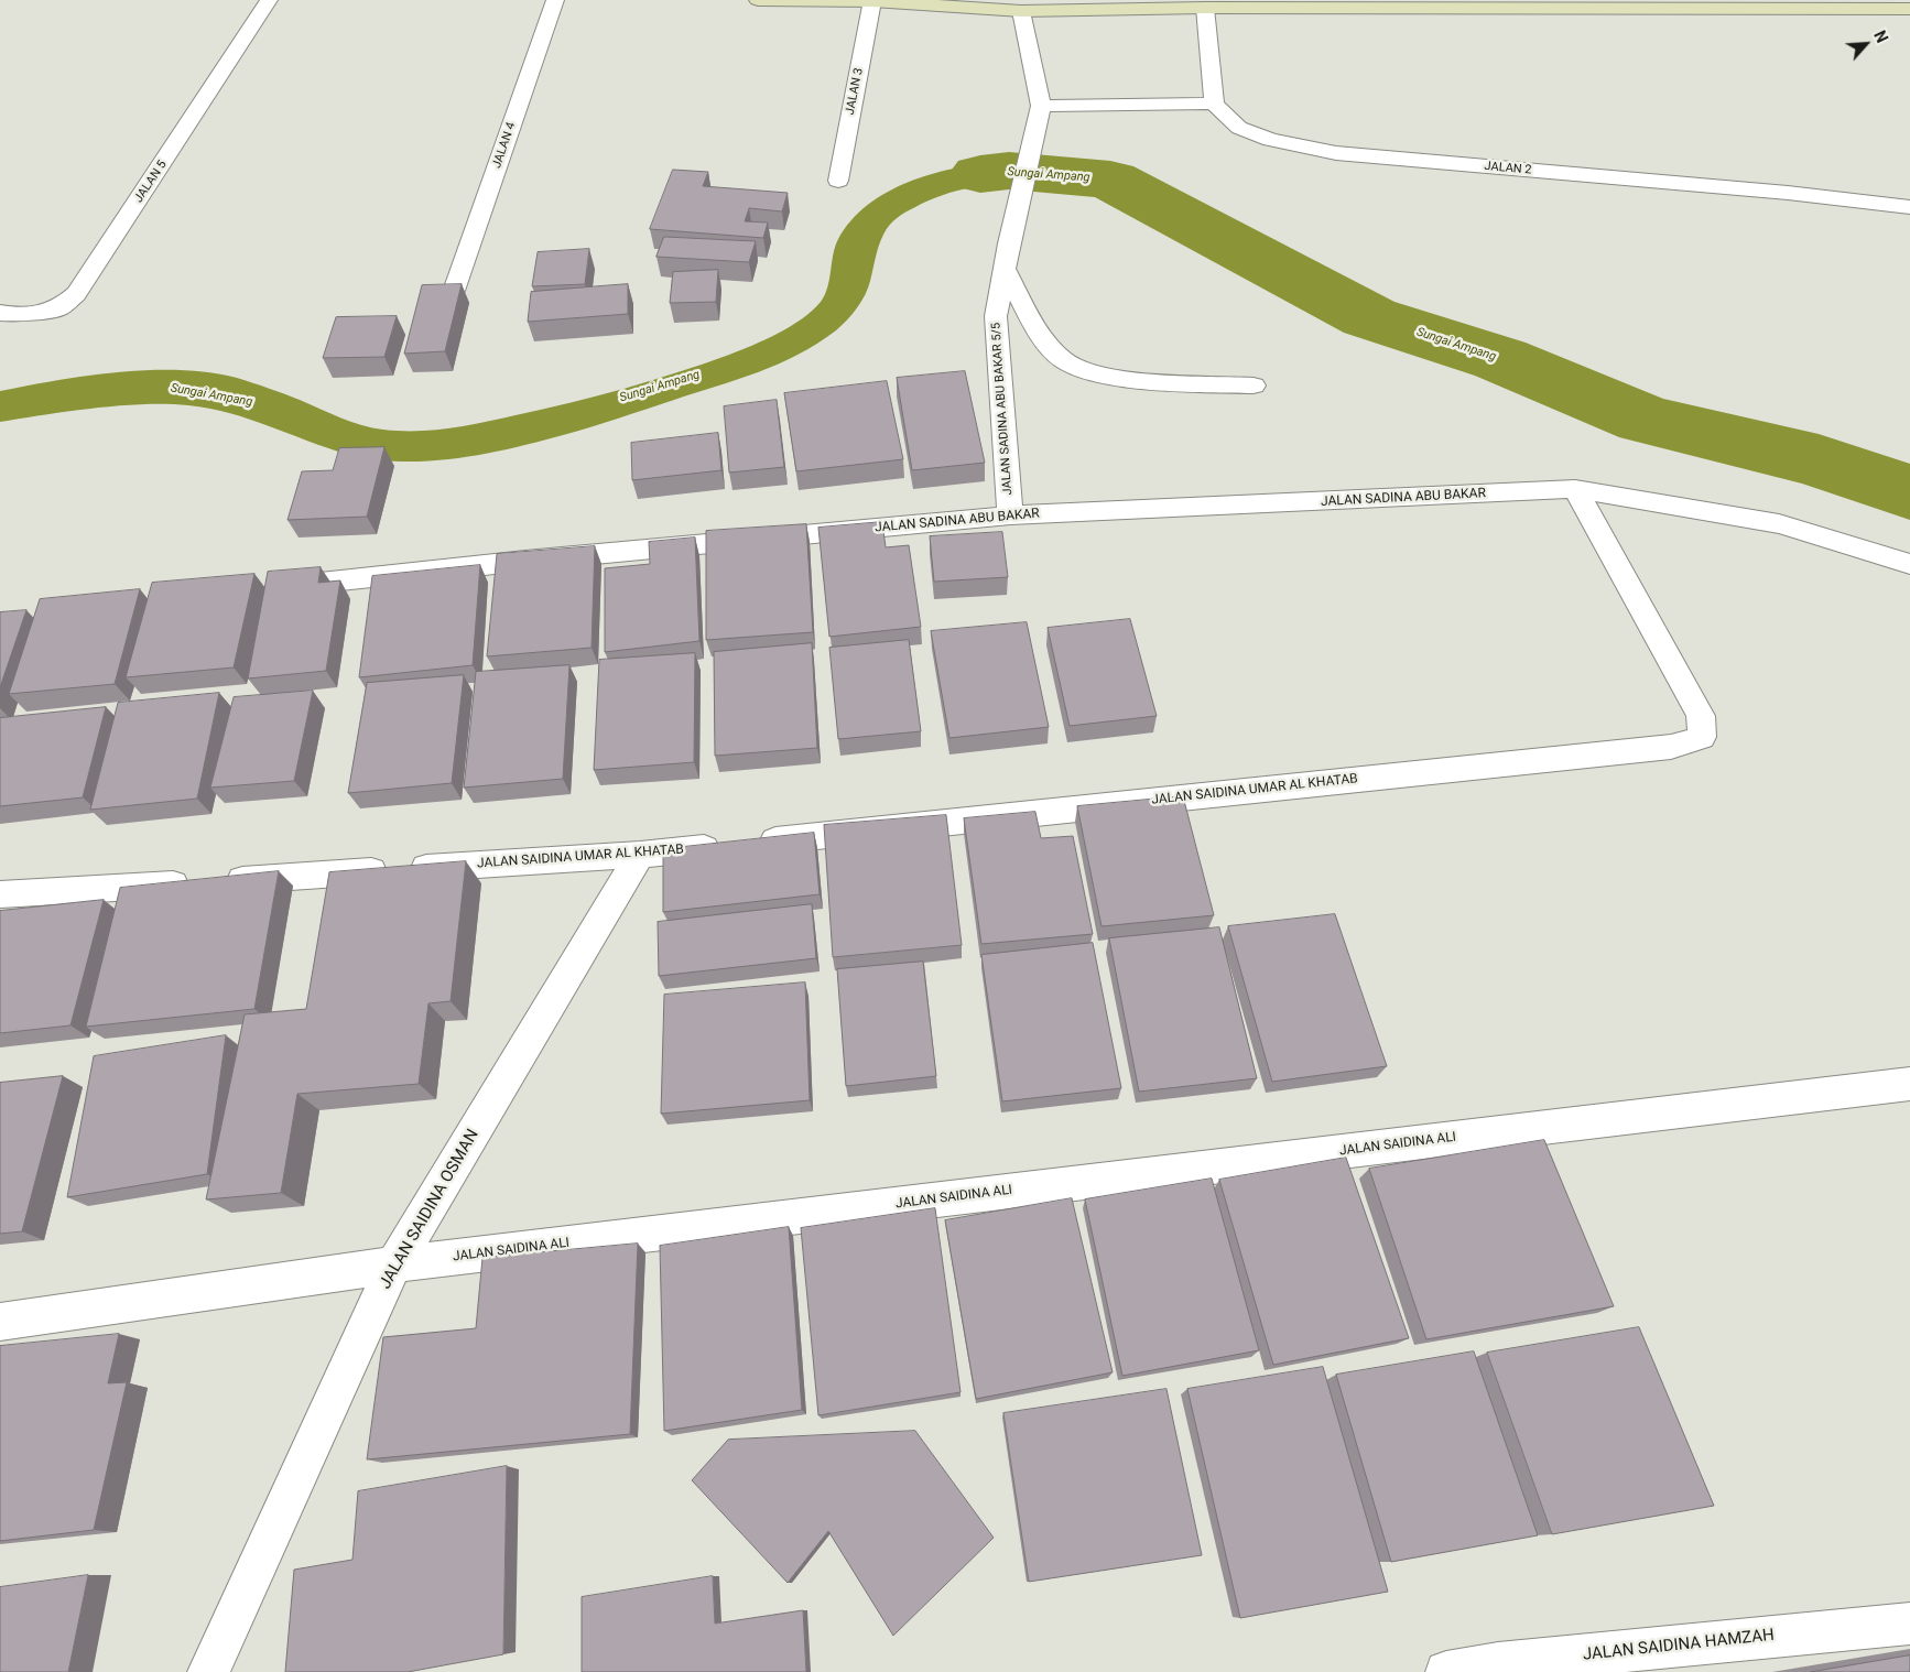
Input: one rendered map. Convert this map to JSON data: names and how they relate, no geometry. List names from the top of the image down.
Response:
{
  "streets": {
    "street": [
      "JALAN 3",
      "JALAN 4",
      "JALAN 2",
      "JALAN 5",
      "JALAN SADINA ABU BAKAR 5/5",
      "JALAN SADINA ABU BAKAR",
      "JALAN SAIDINA UMAR AL KHATAB",
      "JALAN SAIDINA ALI",
      "JALAN SAIDINA OSMAN",
      "JALAN SAIDINA HAMZAH"
    ]
  },
  "crossings": [
    ["JALAN SADINA ABU BAKAR 5/5", "JALAN SADINA ABU BAKAR"],
    ["JALAN SADINA ABU BAKAR", "JALAN SAIDINA UMAR AL KHATAB"],
    ["JALAN SAIDINA UMAR AL KHATAB", "JALAN SAIDINA OSMAN"],
    ["JALAN SAIDINA ALI", "JALAN SAIDINA OSMAN"]
  ],
  "water": ["Sungai Ampang"],
  "north": "top right"
}
